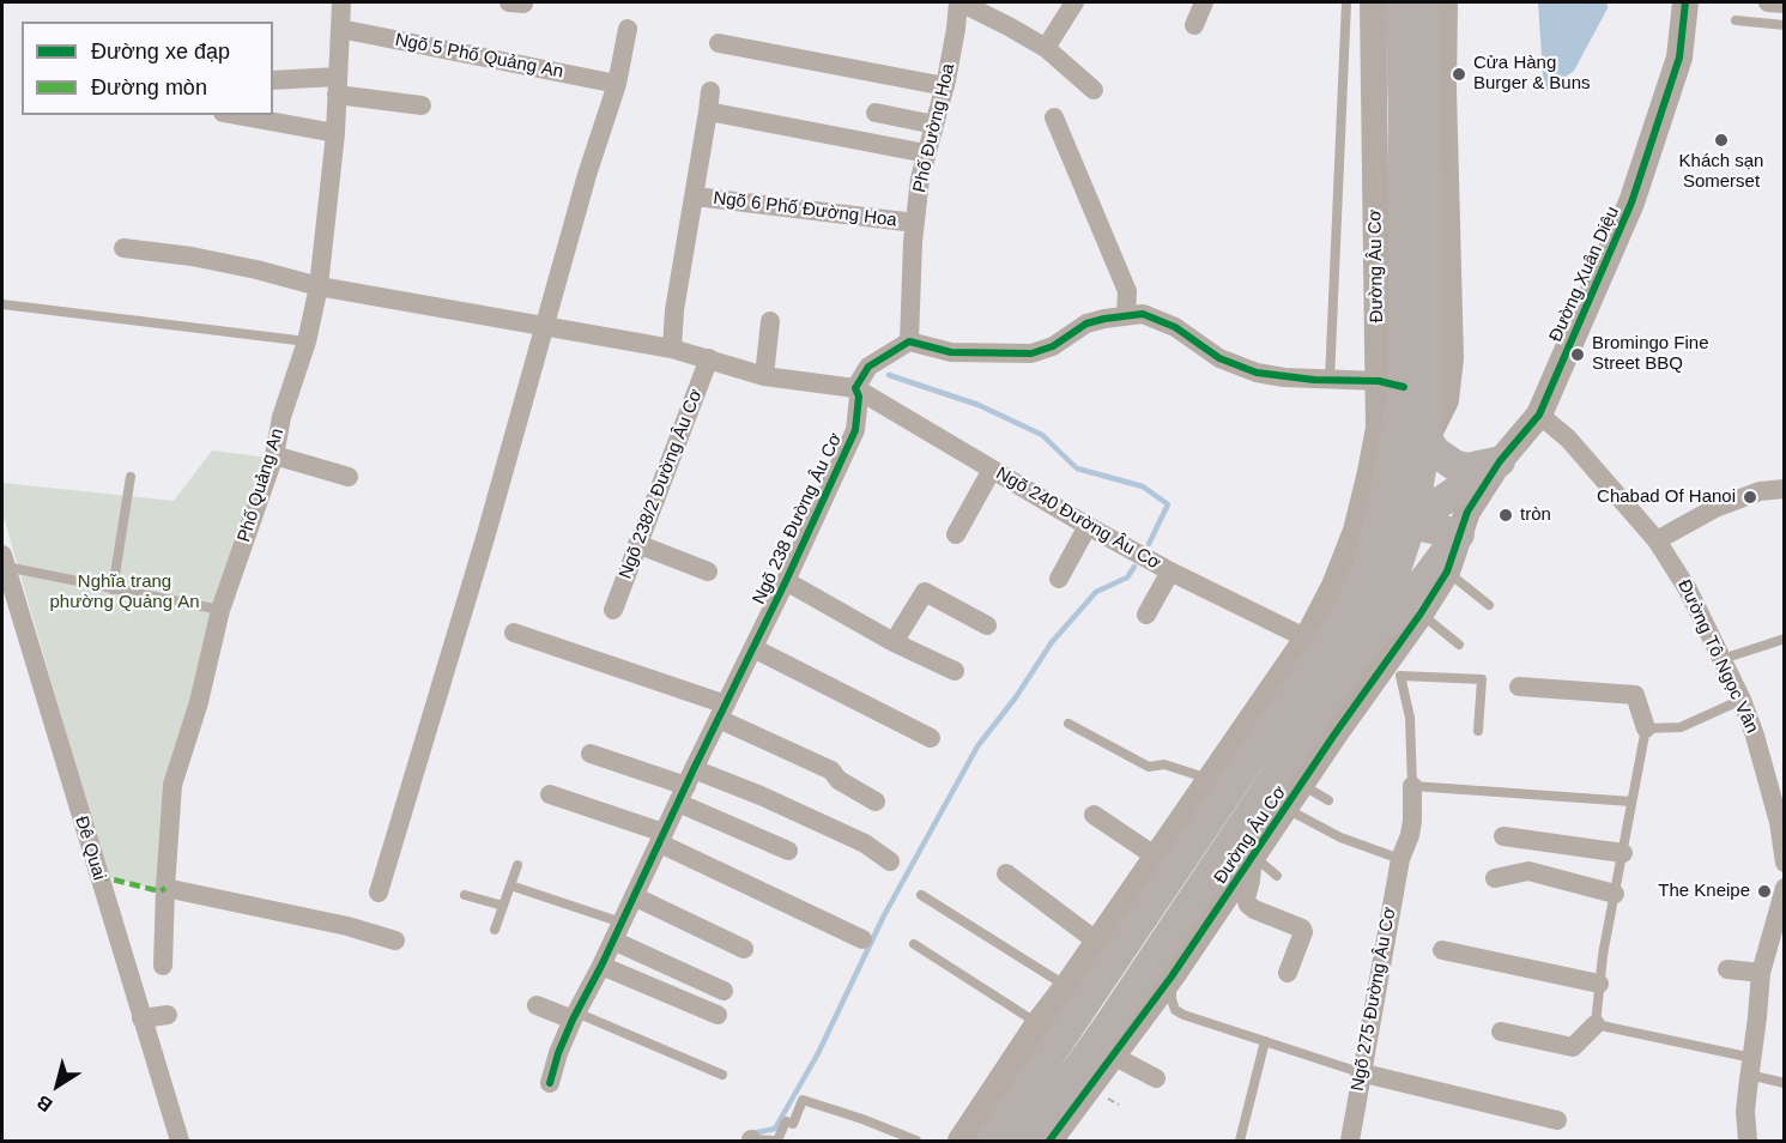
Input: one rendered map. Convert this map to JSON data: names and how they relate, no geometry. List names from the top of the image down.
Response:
{
  "streets": {
    "main road": ["Đường Âu Cơ"],
    "street": [
      "Ngõ 5 Phố Quảng An",
      "Phố Đường Hoa",
      "Ngõ 6 Phố Đường Hoa",
      "Đường Xuân Diệu",
      "Ngõ 238/2 Đường Âu Cơ",
      "Phố Quảng An",
      "Ngõ 238 Đường Âu Cơ",
      "Ngõ 240 Đường Âu Cơ",
      "Đường Tô Ngọc Vân",
      "Đê Quai",
      "Ngõ 275 Đường Âu Cơ"
    ]
  },
  "crossings": [
    ["Ngõ 5 Phố Quảng An", "Phố Quảng An"],
    ["Phố Đường Hoa", "Ngõ 6 Phố Đường Hoa"],
    ["Đường Âu Cơ", "Đường Xuân Diệu"],
    ["Đường Âu Cơ", "Ngõ 240 Đường Âu Cơ"],
    ["Đường Xuân Diệu", "Đường Tô Ngọc Vân"],
    ["Ngõ 238 Đường Âu Cơ", "Ngõ 240 Đường Âu Cơ"]
  ],
  "parks": ["Nghĩa trang phường Quảng An"],
  "places": [
    "Cửa Hàng Burger & Buns",
    "Khách sạn Somerset",
    "Bromingo Fine Street BBQ",
    "Chabad Of Hanoi",
    "tròn",
    "The Kneipe"
  ],
  "legend": ["Đường xe đạp", "Đường mòn"],
  "north": "bottom left"
}
